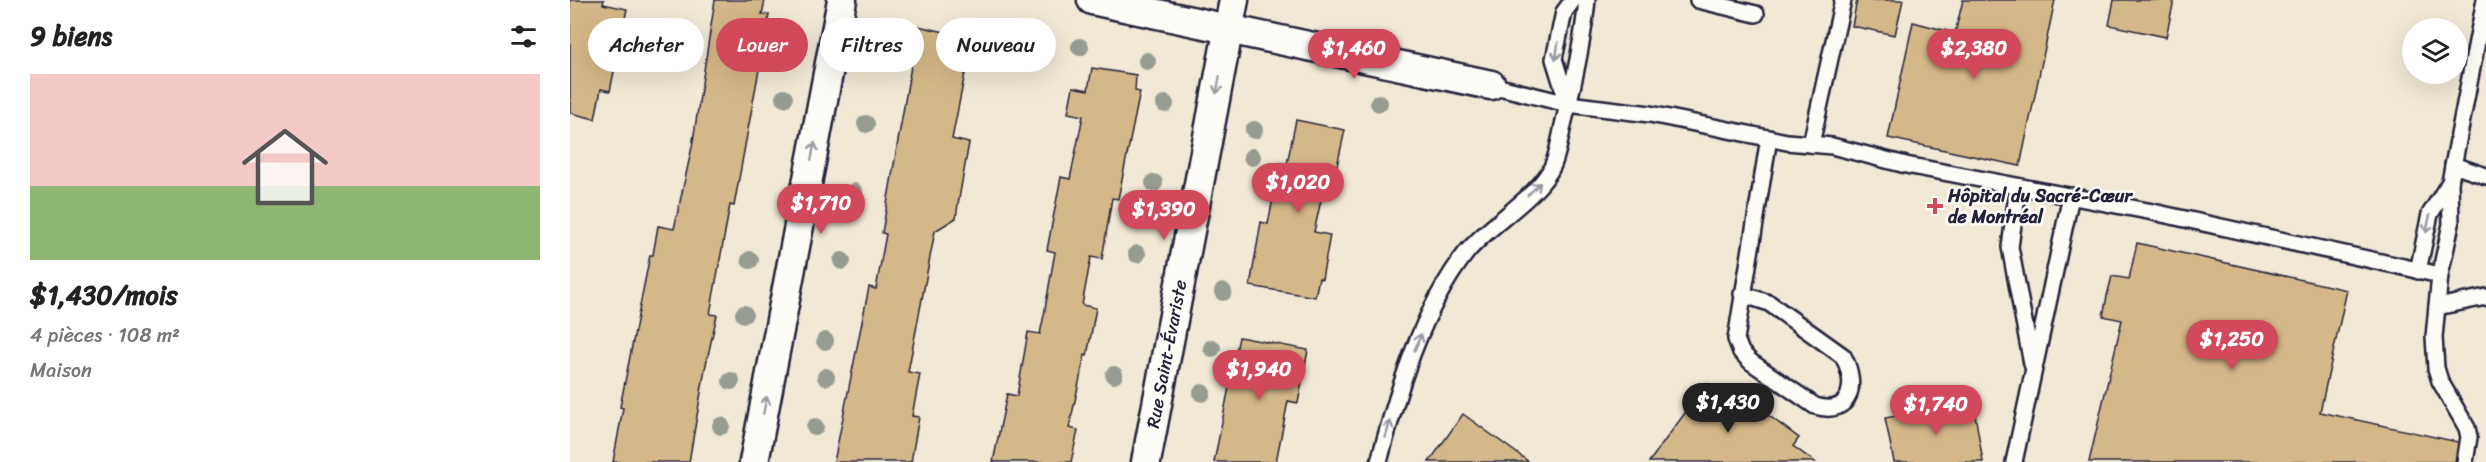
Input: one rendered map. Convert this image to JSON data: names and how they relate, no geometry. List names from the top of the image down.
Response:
{
  "streets": {
    "street": ["Rue Saint-Évariste"]
  },
  "one_way": ["Rue Saint-Évariste"],
  "places": {
    "health": ["Hôpital du Sacré-Cœur de Montréal"]
  },
  "page": {
    "heading": "9 biens",
    "chip": [
      "Acheter",
      "Louer",
      "Filtres",
      "Nouveau"
    ],
    "price": [
      "$1,460",
      "$2,380",
      "$1,020",
      "$1,710",
      "$1,390",
      "$1,250",
      "$1,940",
      "$1,430",
      "$1,740"
    ],
    "list": [
      {
        "name": "$1,430/mois",
        "note": "4 pièces · 108 m² · Maison"
      }
    ]
  }
}
